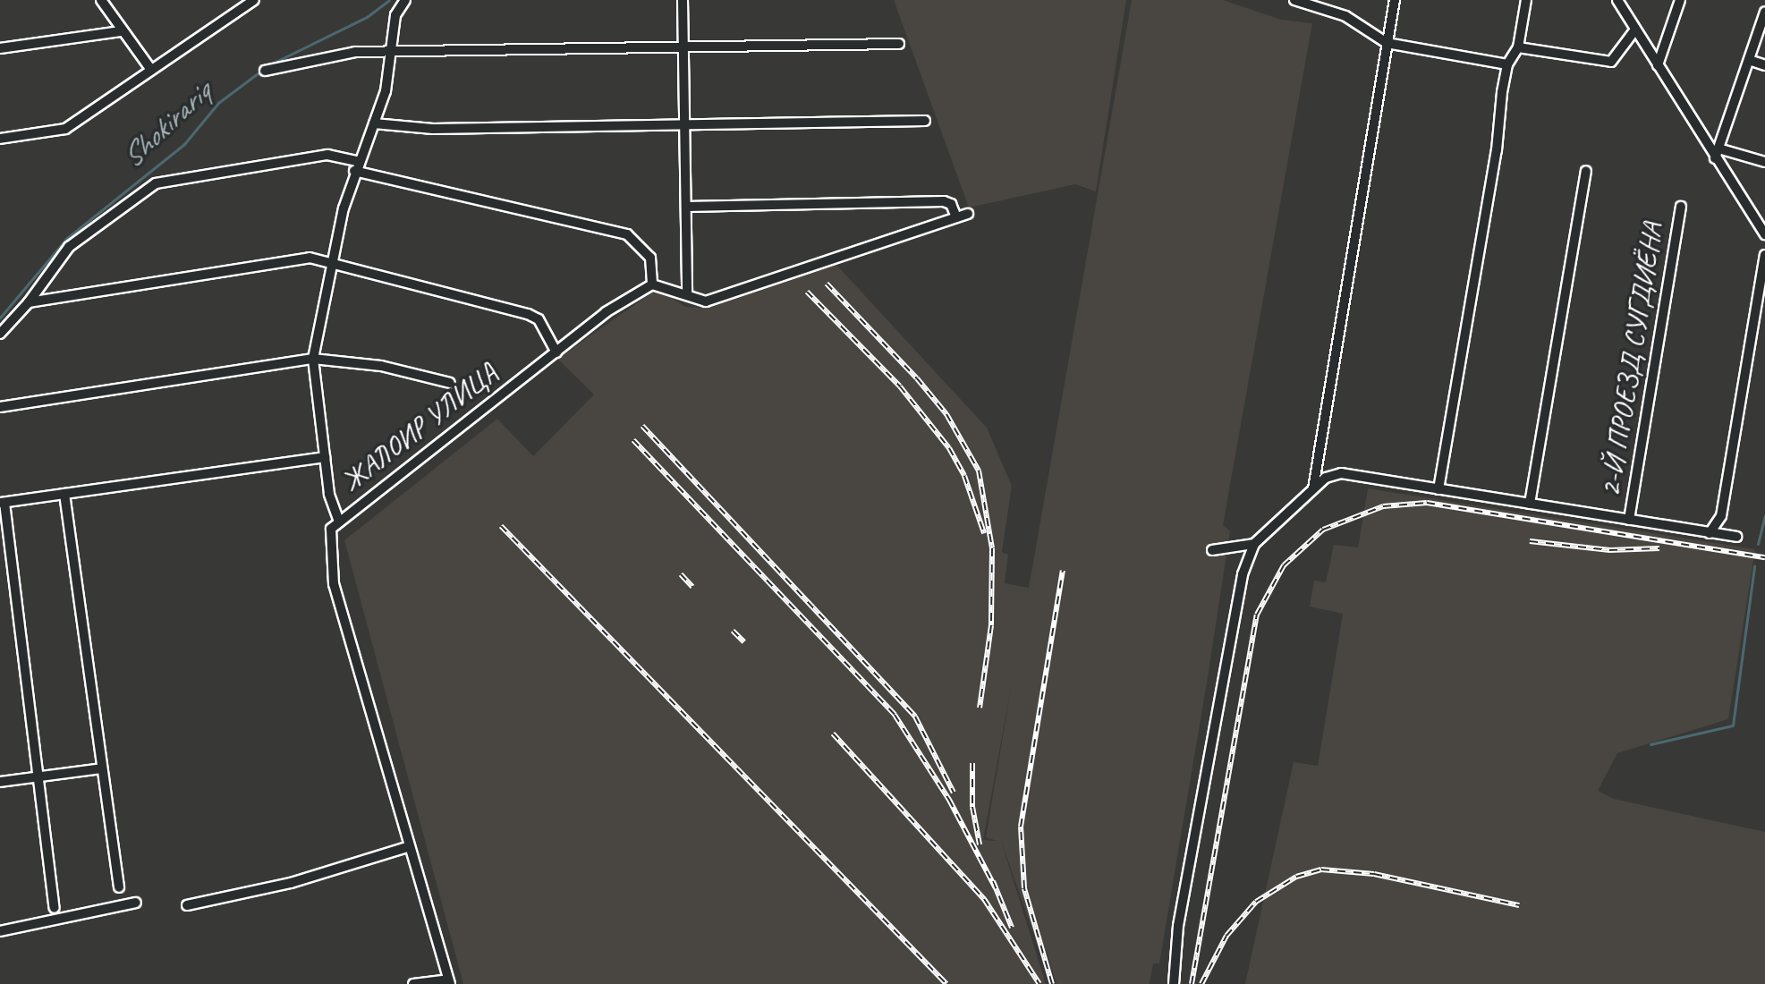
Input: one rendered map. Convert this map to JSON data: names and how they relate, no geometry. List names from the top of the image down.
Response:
{
  "streets": {
    "street": ["2-Й ПРОЕЗД СУГДИЁНА", "ЖАЛОИР УЛИЦА"]
  },
  "water": ["Shokirariq"]
}
